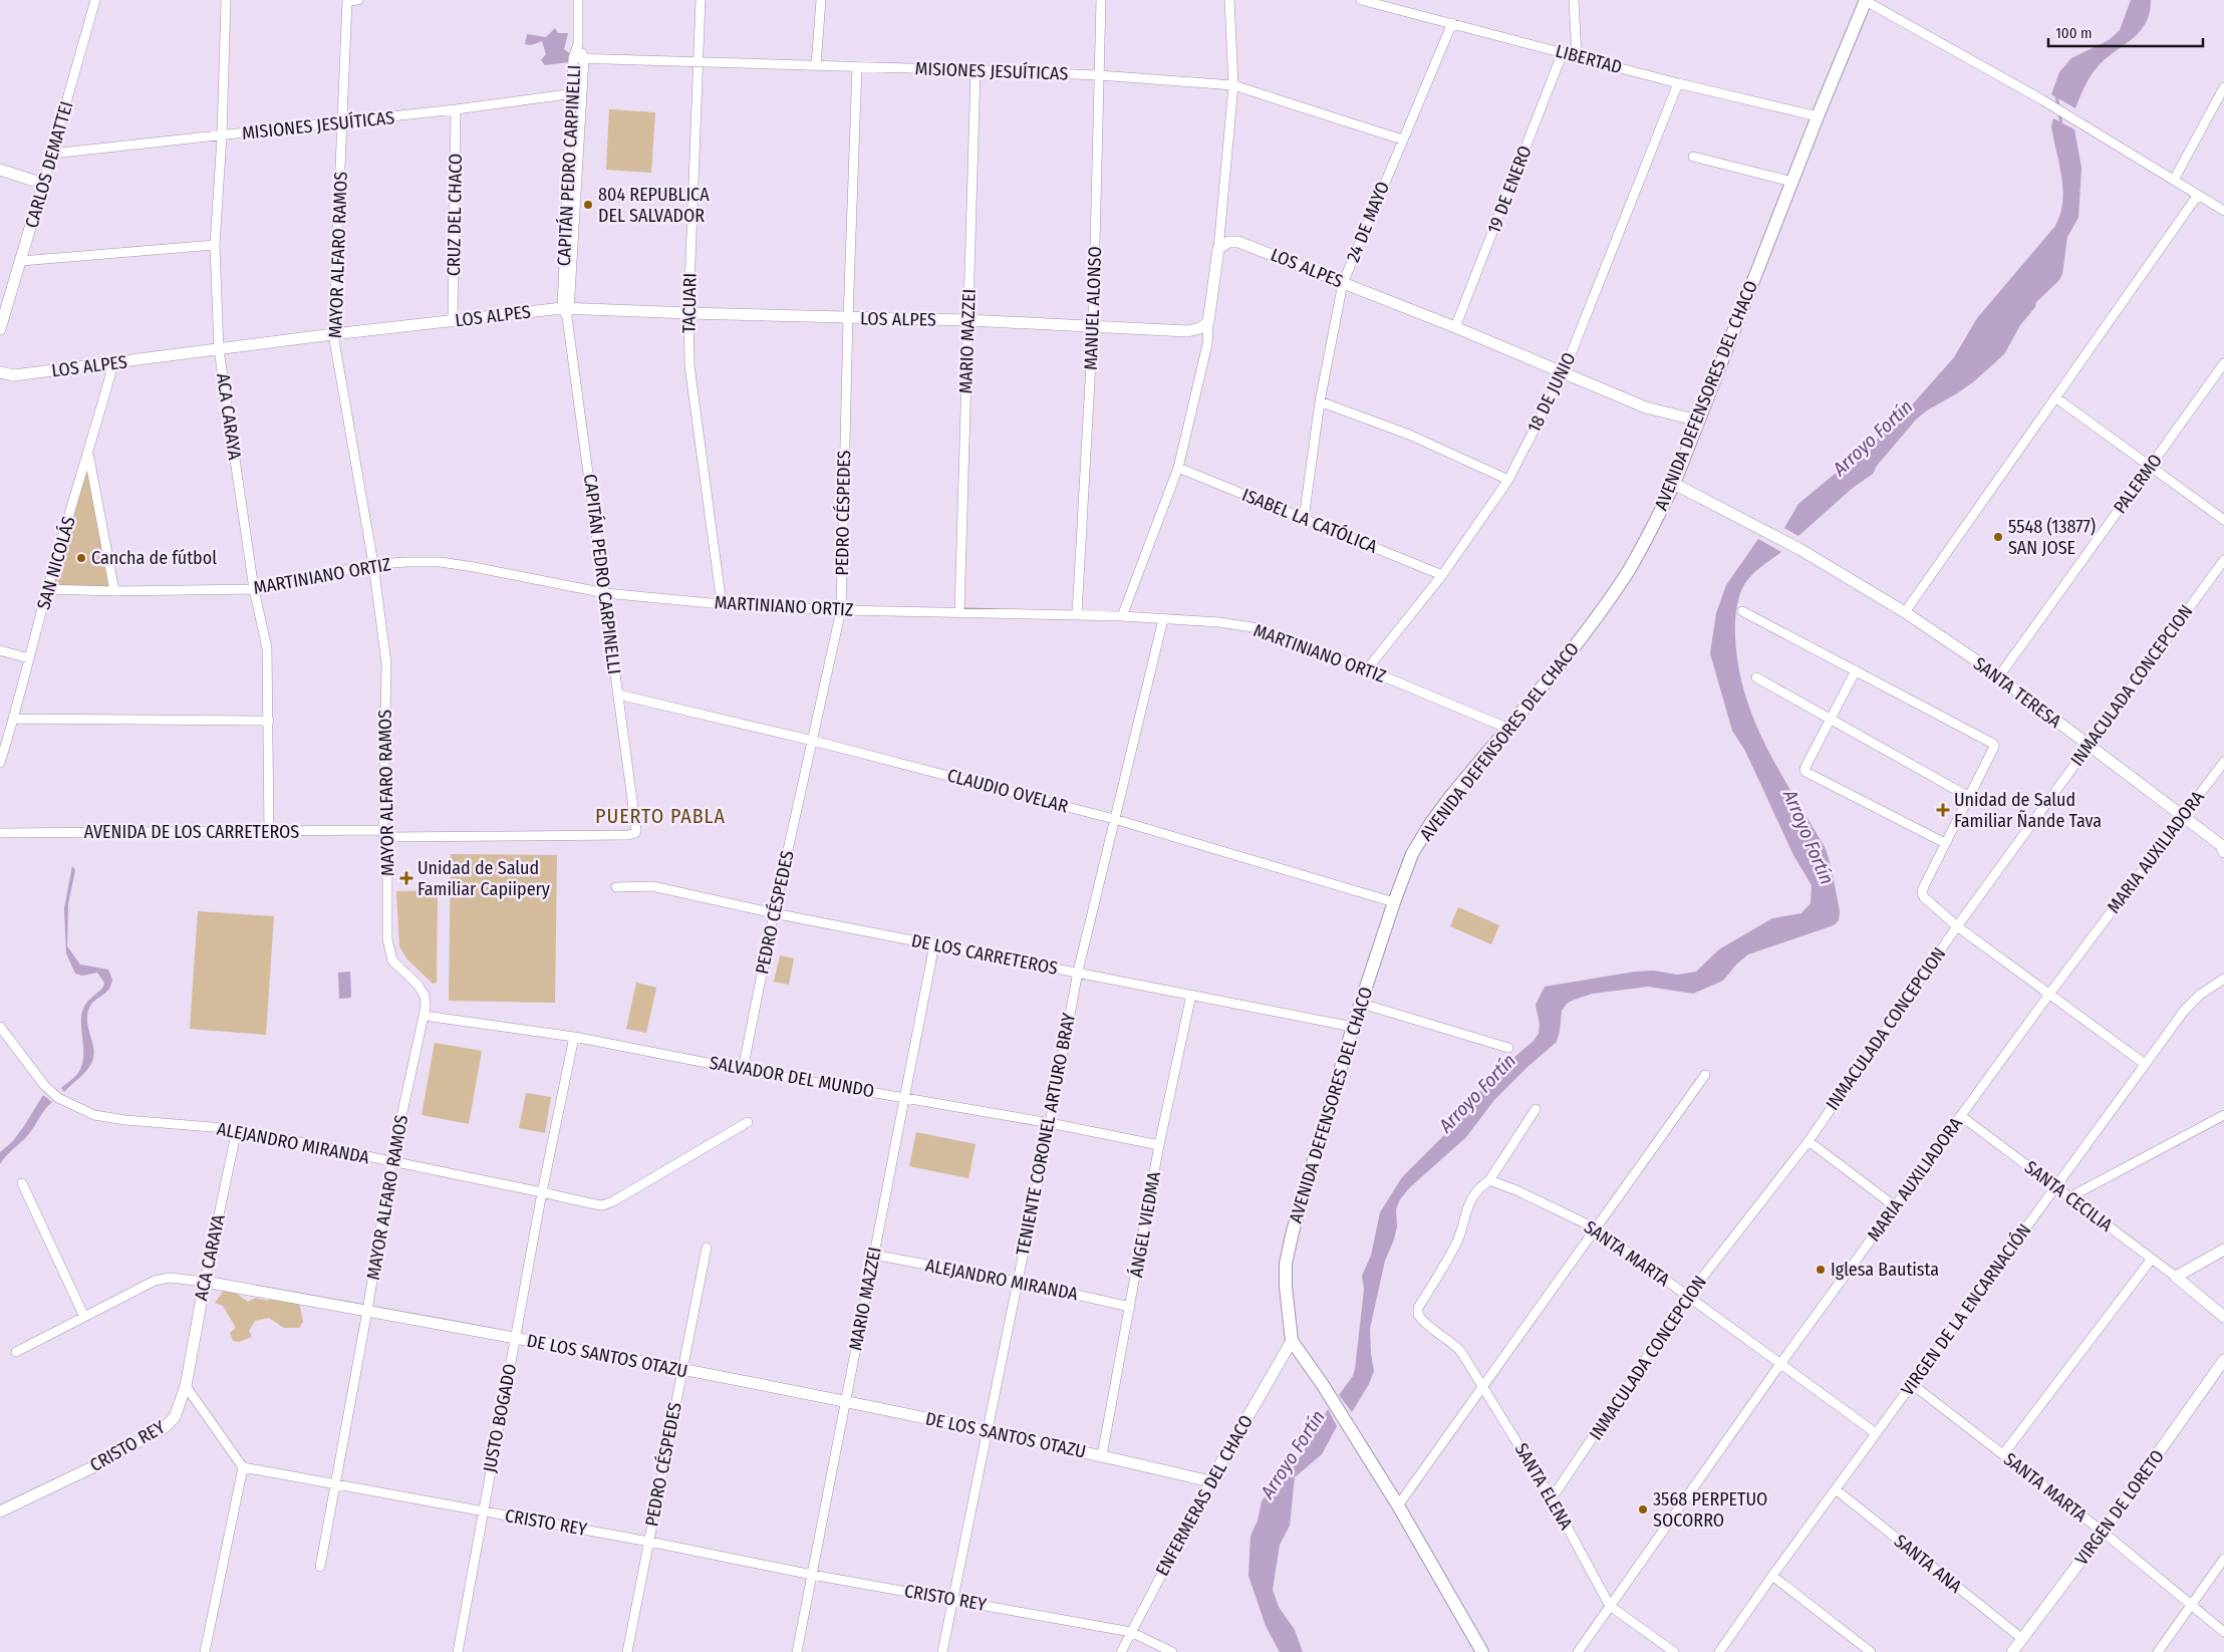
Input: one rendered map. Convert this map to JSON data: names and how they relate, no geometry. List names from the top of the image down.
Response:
{
  "streets": {
    "main road": ["AVENIDA DEFENSORES DEL CHACO"],
    "street": [
      "LIBERTAD",
      "MISIONES JESUÍTICAS",
      "CARLOS DEMATTEI",
      "CAPITÁN PEDRO CARPINELLI",
      "19 DE ENERO",
      "CRUZ DEL CHACO",
      "24 DE MAYO",
      "MAYOR ALFARO RAMOS",
      "LOS ALPES",
      "TACUARI",
      "MANUEL ALONSO",
      "MARIO MAZZEI",
      "18 DE JUNIO",
      "ACA CARAYA",
      "PALERMO",
      "PEDRO CÉSPEDES",
      "ISABEL LA CATÓLICA",
      "SAN NICOLÁS",
      "MARTINIANO ORTIZ",
      "INMACULADA CONCEPCION",
      "SANTA TERESA",
      "CLAUDIO OVELAR",
      "AVENIDA DE LOS CARRETEROS",
      "MARIA AUXILIADORA",
      "DE LOS CARRETEROS",
      "SALVADOR DEL MUNDO",
      "TENIENTE CORONEL ARTURO BRAY",
      "ALEJANDRO MIRANDA",
      "SANTA CECILIA",
      "ÁNGEL VIEDMA",
      "SANTA MARTA",
      "VIRGEN DE LA ENCARNACIÓN",
      "DE LOS SANTOS OTAZU",
      "JUSTO BOGADO",
      "CRISTO REY",
      "SANTA ELENA",
      "ENFERMERAS DEL CHACO",
      "VIRGEN DE LORETO",
      "SANTA ANA"
    ]
  },
  "crossings": [
    ["LIBERTAD", "19 DE ENERO"],
    ["LIBERTAD", "24 DE MAYO"],
    ["LIBERTAD", "18 DE JUNIO"],
    ["LIBERTAD", "AVENIDA DEFENSORES DEL CHACO"],
    ["MISIONES JESUÍTICAS", "CARLOS DEMATTEI"],
    ["MISIONES JESUÍTICAS", "CAPITÁN PEDRO CARPINELLI"],
    ["MISIONES JESUÍTICAS", "CRUZ DEL CHACO"],
    ["MISIONES JESUÍTICAS", "24 DE MAYO"],
    ["MISIONES JESUÍTICAS", "MAYOR ALFARO RAMOS"],
    ["MISIONES JESUÍTICAS", "TACUARI"],
    ["MISIONES JESUÍTICAS", "MANUEL ALONSO"],
    ["MISIONES JESUÍTICAS", "MARIO MAZZEI"],
    ["MISIONES JESUÍTICAS", "ACA CARAYA"],
    ["MISIONES JESUÍTICAS", "PEDRO CÉSPEDES"],
    ["CAPITÁN PEDRO CARPINELLI", "LOS ALPES"],
    ["CAPITÁN PEDRO CARPINELLI", "MARTINIANO ORTIZ"],
    ["CAPITÁN PEDRO CARPINELLI", "CLAUDIO OVELAR"],
    ["CAPITÁN PEDRO CARPINELLI", "AVENIDA DE LOS CARRETEROS"],
    ["19 DE ENERO", "LOS ALPES"],
    ["CRUZ DEL CHACO", "LOS ALPES"],
    ["24 DE MAYO", "LOS ALPES"],
    ["24 DE MAYO", "ISABEL LA CATÓLICA"],
    ["MAYOR ALFARO RAMOS", "LOS ALPES"],
    ["MAYOR ALFARO RAMOS", "MARTINIANO ORTIZ"],
    ["MAYOR ALFARO RAMOS", "AVENIDA DE LOS CARRETEROS"],
    ["MAYOR ALFARO RAMOS", "SALVADOR DEL MUNDO"],
    ["MAYOR ALFARO RAMOS", "ALEJANDRO MIRANDA"],
    ["MAYOR ALFARO RAMOS", "DE LOS SANTOS OTAZU"],
    ["MAYOR ALFARO RAMOS", "CRISTO REY"],
    ["LOS ALPES", "TACUARI"],
    ["LOS ALPES", "MANUEL ALONSO"],
    ["LOS ALPES", "MARIO MAZZEI"],
    ["LOS ALPES", "18 DE JUNIO"],
    ["LOS ALPES", "AVENIDA DEFENSORES DEL CHACO"],
    ["LOS ALPES", "ACA CARAYA"],
    ["LOS ALPES", "PEDRO CÉSPEDES"],
    ["LOS ALPES", "SAN NICOLÁS"],
    ["TACUARI", "MARTINIANO ORTIZ"],
    ["MANUEL ALONSO", "MARTINIANO ORTIZ"],
    ["MARIO MAZZEI", "MARTINIANO ORTIZ"],
    ["MARIO MAZZEI", "DE LOS CARRETEROS"],
    ["MARIO MAZZEI", "SALVADOR DEL MUNDO"],
    ["MARIO MAZZEI", "ALEJANDRO MIRANDA"],
    ["MARIO MAZZEI", "DE LOS SANTOS OTAZU"],
    ["MARIO MAZZEI", "CRISTO REY"],
    ["18 DE JUNIO", "ISABEL LA CATÓLICA"],
    ["18 DE JUNIO", "MARTINIANO ORTIZ"],
    ["AVENIDA DEFENSORES DEL CHACO", "MARTINIANO ORTIZ"],
    ["AVENIDA DEFENSORES DEL CHACO", "SANTA TERESA"],
    ["AVENIDA DEFENSORES DEL CHACO", "CLAUDIO OVELAR"],
    ["AVENIDA DEFENSORES DEL CHACO", "DE LOS CARRETEROS"],
    ["AVENIDA DEFENSORES DEL CHACO", "ENFERMERAS DEL CHACO"],
    ["ACA CARAYA", "MARTINIANO ORTIZ"],
    ["ACA CARAYA", "AVENIDA DE LOS CARRETEROS"],
    ["ACA CARAYA", "ALEJANDRO MIRANDA"],
    ["ACA CARAYA", "DE LOS SANTOS OTAZU"],
    ["ACA CARAYA", "CRISTO REY"],
    ["PALERMO", "SANTA TERESA"],
    ["PEDRO CÉSPEDES", "MARTINIANO ORTIZ"],
    ["PEDRO CÉSPEDES", "CLAUDIO OVELAR"],
    ["PEDRO CÉSPEDES", "DE LOS CARRETEROS"],
    ["PEDRO CÉSPEDES", "SALVADOR DEL MUNDO"],
    ["PEDRO CÉSPEDES", "DE LOS SANTOS OTAZU"],
    ["PEDRO CÉSPEDES", "CRISTO REY"],
    ["SAN NICOLÁS", "MARTINIANO ORTIZ"],
    ["MARTINIANO ORTIZ", "TENIENTE CORONEL ARTURO BRAY"],
    ["INMACULADA CONCEPCION", "SANTA TERESA"],
    ["INMACULADA CONCEPCION", "SANTA MARTA"],
    ["INMACULADA CONCEPCION", "SANTA ELENA"],
    ["SANTA TERESA", "MARIA AUXILIADORA"],
    ["CLAUDIO OVELAR", "TENIENTE CORONEL ARTURO BRAY"],
    ["MARIA AUXILIADORA", "SANTA CECILIA"],
    ["MARIA AUXILIADORA", "SANTA MARTA"],
    ["MARIA AUXILIADORA", "SANTA ELENA"],
    ["DE LOS CARRETEROS", "TENIENTE CORONEL ARTURO BRAY"],
    ["DE LOS CARRETEROS", "ÁNGEL VIEDMA"],
    ["SALVADOR DEL MUNDO", "TENIENTE CORONEL ARTURO BRAY"],
    ["SALVADOR DEL MUNDO", "ÁNGEL VIEDMA"],
    ["SALVADOR DEL MUNDO", "JUSTO BOGADO"],
    ["TENIENTE CORONEL ARTURO BRAY", "ALEJANDRO MIRANDA"],
    ["TENIENTE CORONEL ARTURO BRAY", "DE LOS SANTOS OTAZU"],
    ["TENIENTE CORONEL ARTURO BRAY", "CRISTO REY"],
    ["ALEJANDRO MIRANDA", "ÁNGEL VIEDMA"],
    ["ALEJANDRO MIRANDA", "JUSTO BOGADO"],
    ["SANTA CECILIA", "VIRGEN DE LA ENCARNACIÓN"],
    ["ÁNGEL VIEDMA", "DE LOS SANTOS OTAZU"],
    ["SANTA MARTA", "VIRGEN DE LA ENCARNACIÓN"],
    ["SANTA MARTA", "SANTA ELENA"],
    ["SANTA MARTA", "VIRGEN DE LORETO"],
    ["VIRGEN DE LA ENCARNACIÓN", "SANTA ANA"],
    ["DE LOS SANTOS OTAZU", "JUSTO BOGADO"],
    ["DE LOS SANTOS OTAZU", "ENFERMERAS DEL CHACO"],
    ["JUSTO BOGADO", "CRISTO REY"],
    ["CRISTO REY", "ENFERMERAS DEL CHACO"],
    ["VIRGEN DE LORETO", "SANTA ANA"]
  ],
  "districts": ["PUERTO PABLA"],
  "water": ["Arroyo Fortín"],
  "places": {
    "other": [
      "804 REPUBLICA DEL SALVADOR",
      "5548 (13877) SAN JOSE",
      "Cancha de fútbol",
      "Iglesa Bautista",
      "3568 PERPETUO SOCORRO"
    ],
    "health": ["Unidad de Salud Familiar Ñande Tava", "Unidad de Salud Familiar Capiipery"]
  },
  "scale_bar": "100 m"
}
